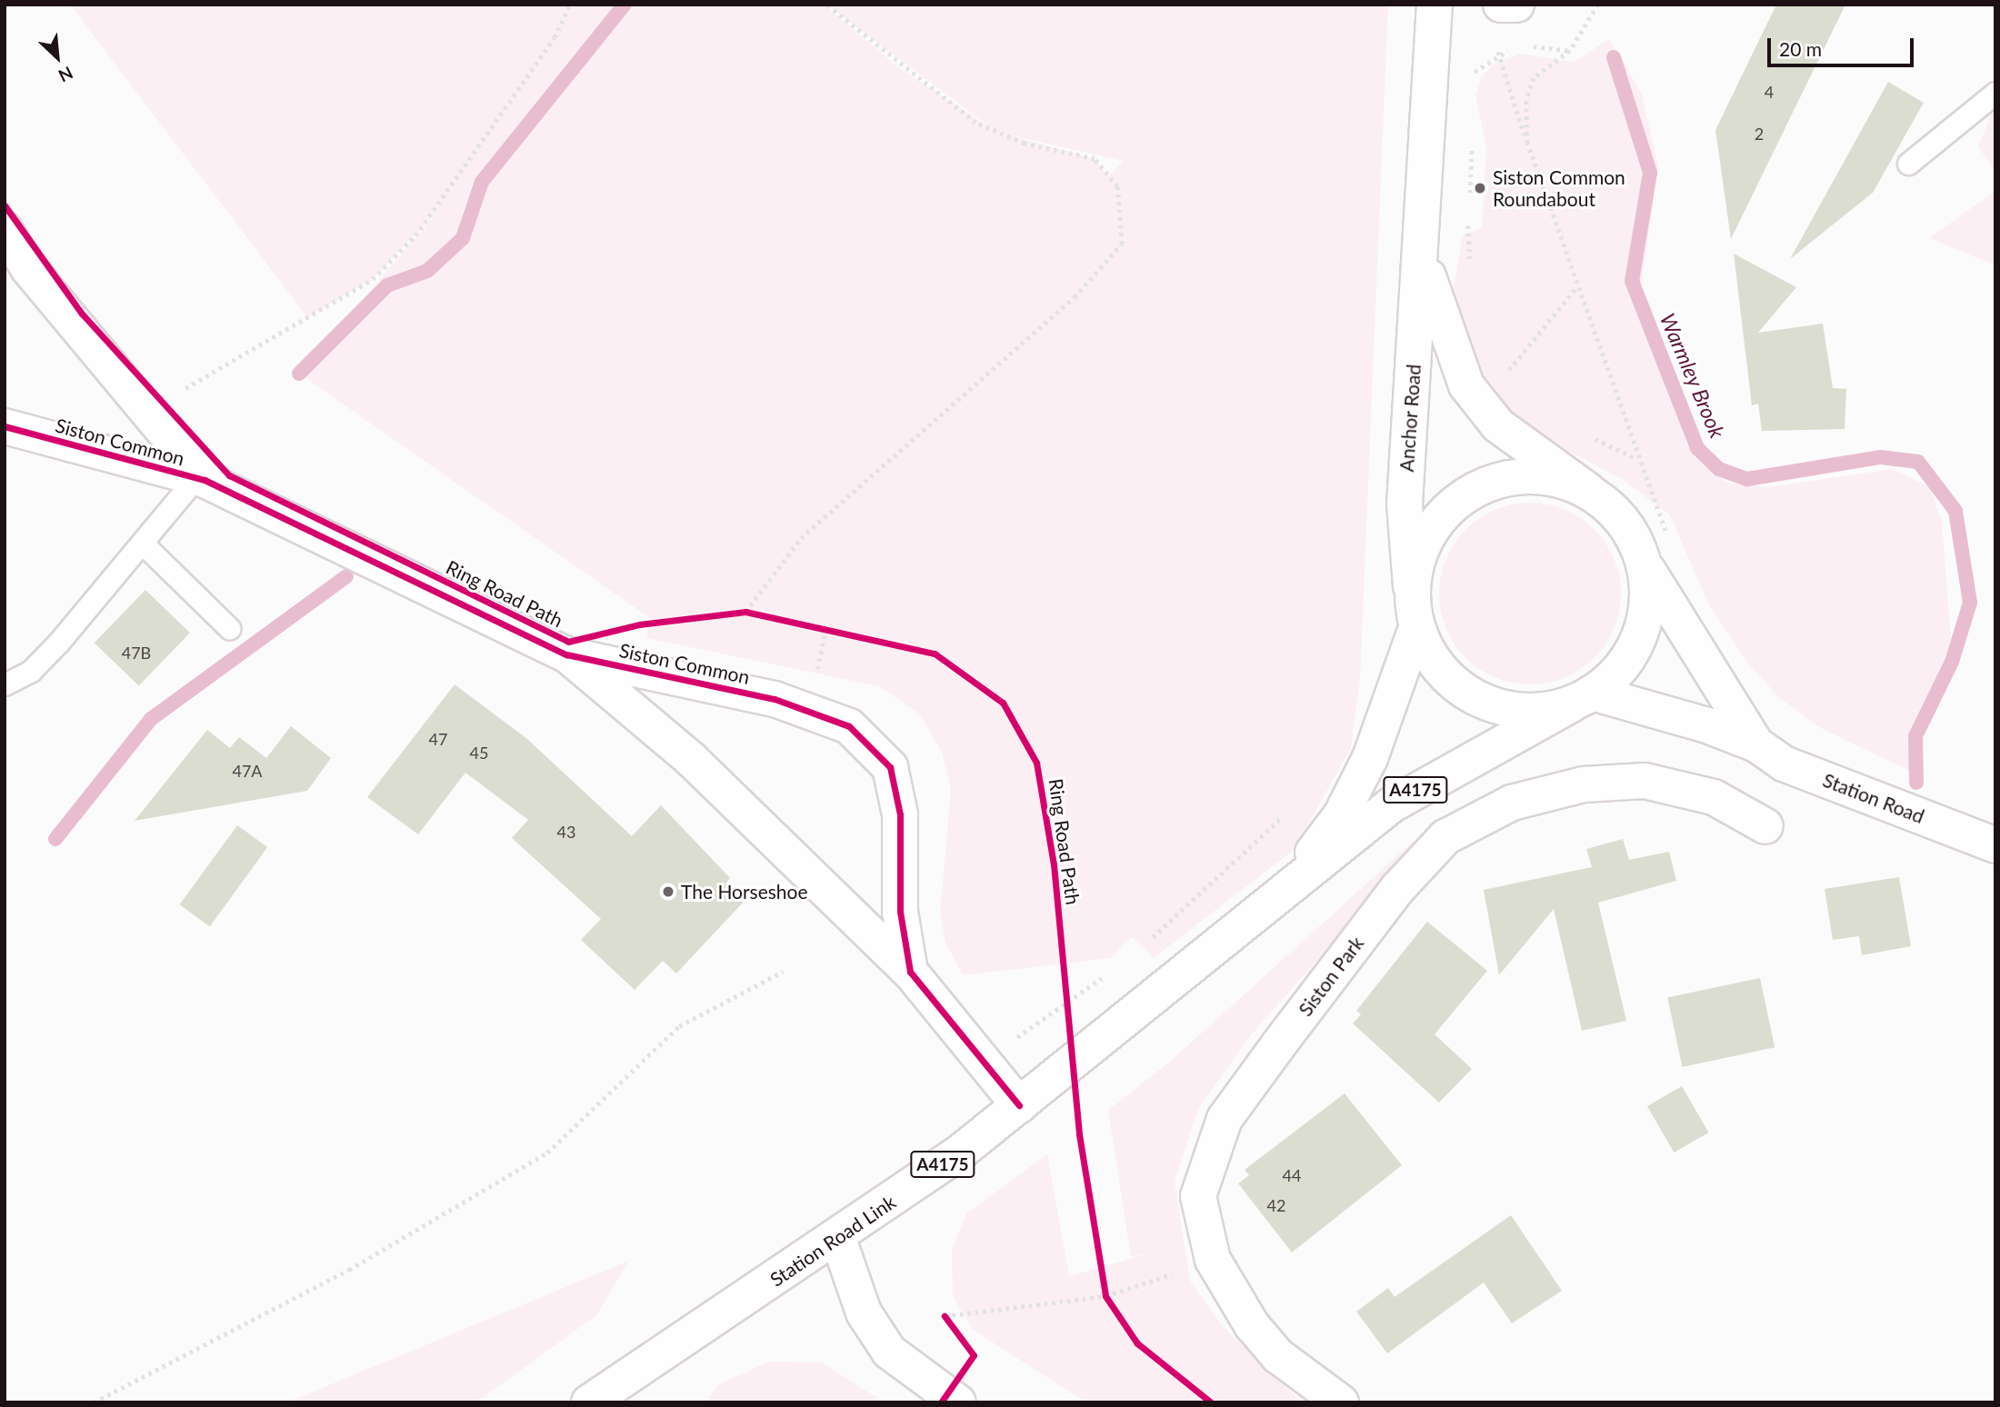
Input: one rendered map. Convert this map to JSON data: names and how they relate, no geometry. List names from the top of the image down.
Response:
{
  "streets": {
    "street": [
      "Anchor Road",
      "Siston Common",
      "A4175",
      "Station Road",
      "Siston Park",
      "Station Road Link"
    ],
    "cycle path": ["Ring Road Path"]
  },
  "crossings": [
    ["Anchor Road", "A4175"],
    ["Siston Common", "Station Road Link"],
    ["A4175", "Station Road"],
    ["A4175", "Station Road Link"],
    ["Station Road", "Station Road Link"]
  ],
  "water": ["Warmley Brook"],
  "places": ["Siston Common Roundabout", "The Horseshoe"],
  "house_numbers": [
    "4",
    "2",
    "47B",
    "47",
    "45",
    "47A",
    "43",
    "44",
    "42"
  ],
  "scale_bar": "20 m",
  "north": "bottom right"
}
